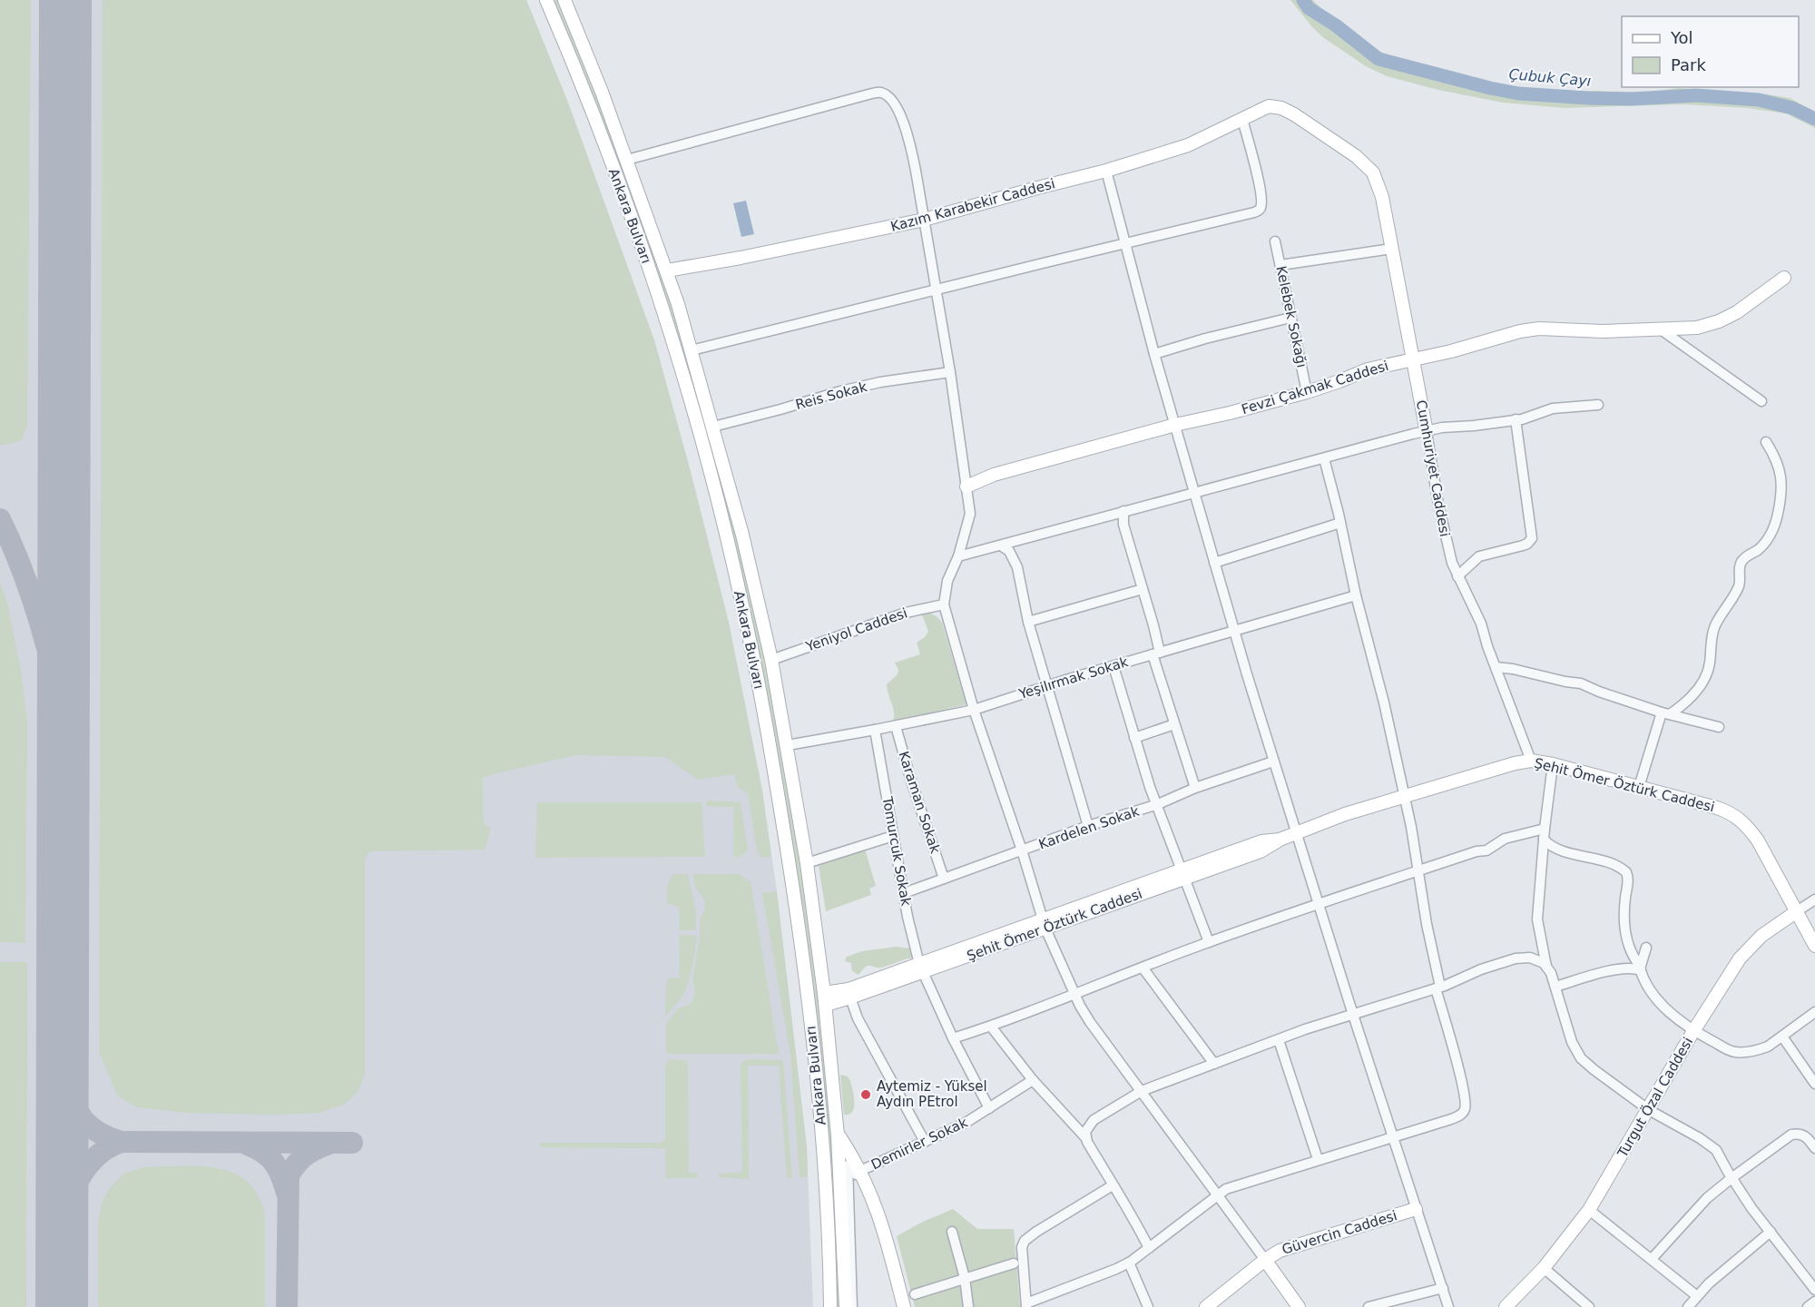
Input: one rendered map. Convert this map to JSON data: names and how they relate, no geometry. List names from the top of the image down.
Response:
{
  "streets": {
    "street": [
      "Kazım Karabekir Caddesi",
      "Ankara Bulvarı",
      "Kelebek Sokağı",
      "Fevzi Çakmak Caddesi",
      "Reis Sokak",
      "Cumhuriyet Caddesi",
      "Yeniyol Caddesi",
      "Yeşilırmak Sokak",
      "Şehit Ömer Öztürk Caddesi",
      "Karaman Sokak",
      "Kardelen Sokak",
      "Tomurcuk Sokak",
      "Turgut Özal Caddesi",
      "Demirler Sokak",
      "Güvercin Caddesi"
    ]
  },
  "crossings": [
    ["Kazım Karabekir Caddesi", "Ankara Bulvarı"],
    ["Kazım Karabekir Caddesi", "Cumhuriyet Caddesi"],
    ["Ankara Bulvarı", "Reis Sokak"],
    ["Ankara Bulvarı", "Yeniyol Caddesi"],
    ["Ankara Bulvarı", "Yeşilırmak Sokak"],
    ["Ankara Bulvarı", "Şehit Ömer Öztürk Caddesi"],
    ["Kelebek Sokağı", "Fevzi Çakmak Caddesi"],
    ["Fevzi Çakmak Caddesi", "Cumhuriyet Caddesi"],
    ["Cumhuriyet Caddesi", "Şehit Ömer Öztürk Caddesi"],
    ["Yeşilırmak Sokak", "Karaman Sokak"],
    ["Yeşilırmak Sokak", "Tomurcuk Sokak"],
    ["Şehit Ömer Öztürk Caddesi", "Tomurcuk Sokak"],
    ["Şehit Ömer Öztürk Caddesi", "Turgut Özal Caddesi"],
    ["Karaman Sokak", "Kardelen Sokak"],
    ["Kardelen Sokak", "Tomurcuk Sokak"],
    ["Tomurcuk Sokak", "Demirler Sokak"]
  ],
  "water": ["Çubuk Çayı"],
  "places": ["Aytemiz - Yüksel Aydın PEtrol"],
  "legend": ["Yol", "Park"]
}
